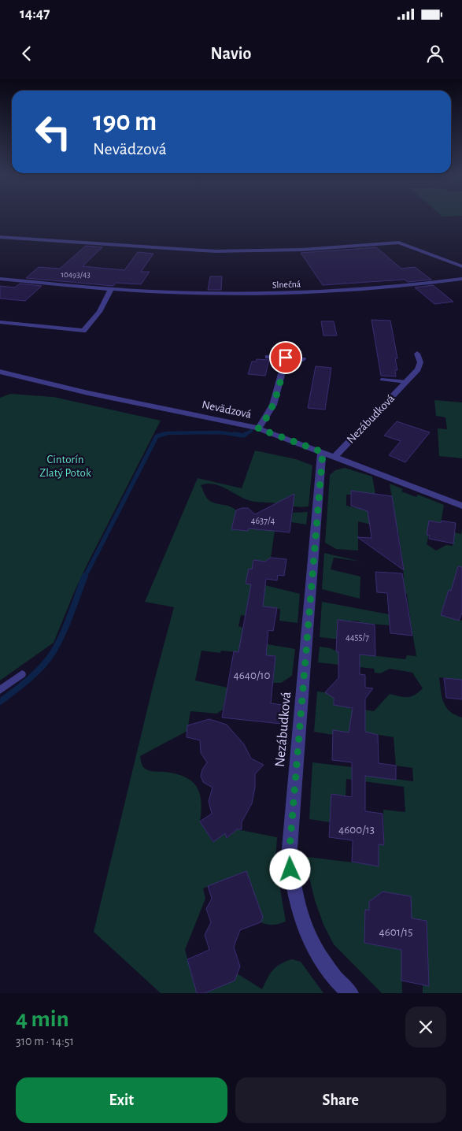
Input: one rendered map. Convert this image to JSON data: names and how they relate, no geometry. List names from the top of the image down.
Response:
{
  "streets": {
    "street": ["Slnečná", "Nevädzová", "Nezábudková"]
  },
  "crossings": [
    ["Nevädzová", "Nezábudková"]
  ],
  "parks": ["Cintorín Zlatý Potok"],
  "house_numbers": [
    "10493/43",
    "4637/4",
    "4455/7",
    "4640/10",
    "4600/13",
    "4601/15"
  ],
  "page": {
    "status": "14:47",
    "header": "Navio",
    "turn": ["190 m", "Nevädzová"],
    "heading": ["4 min", "310 m · 14:51"],
    "buttons": ["Exit", "Share"]
  }
}
